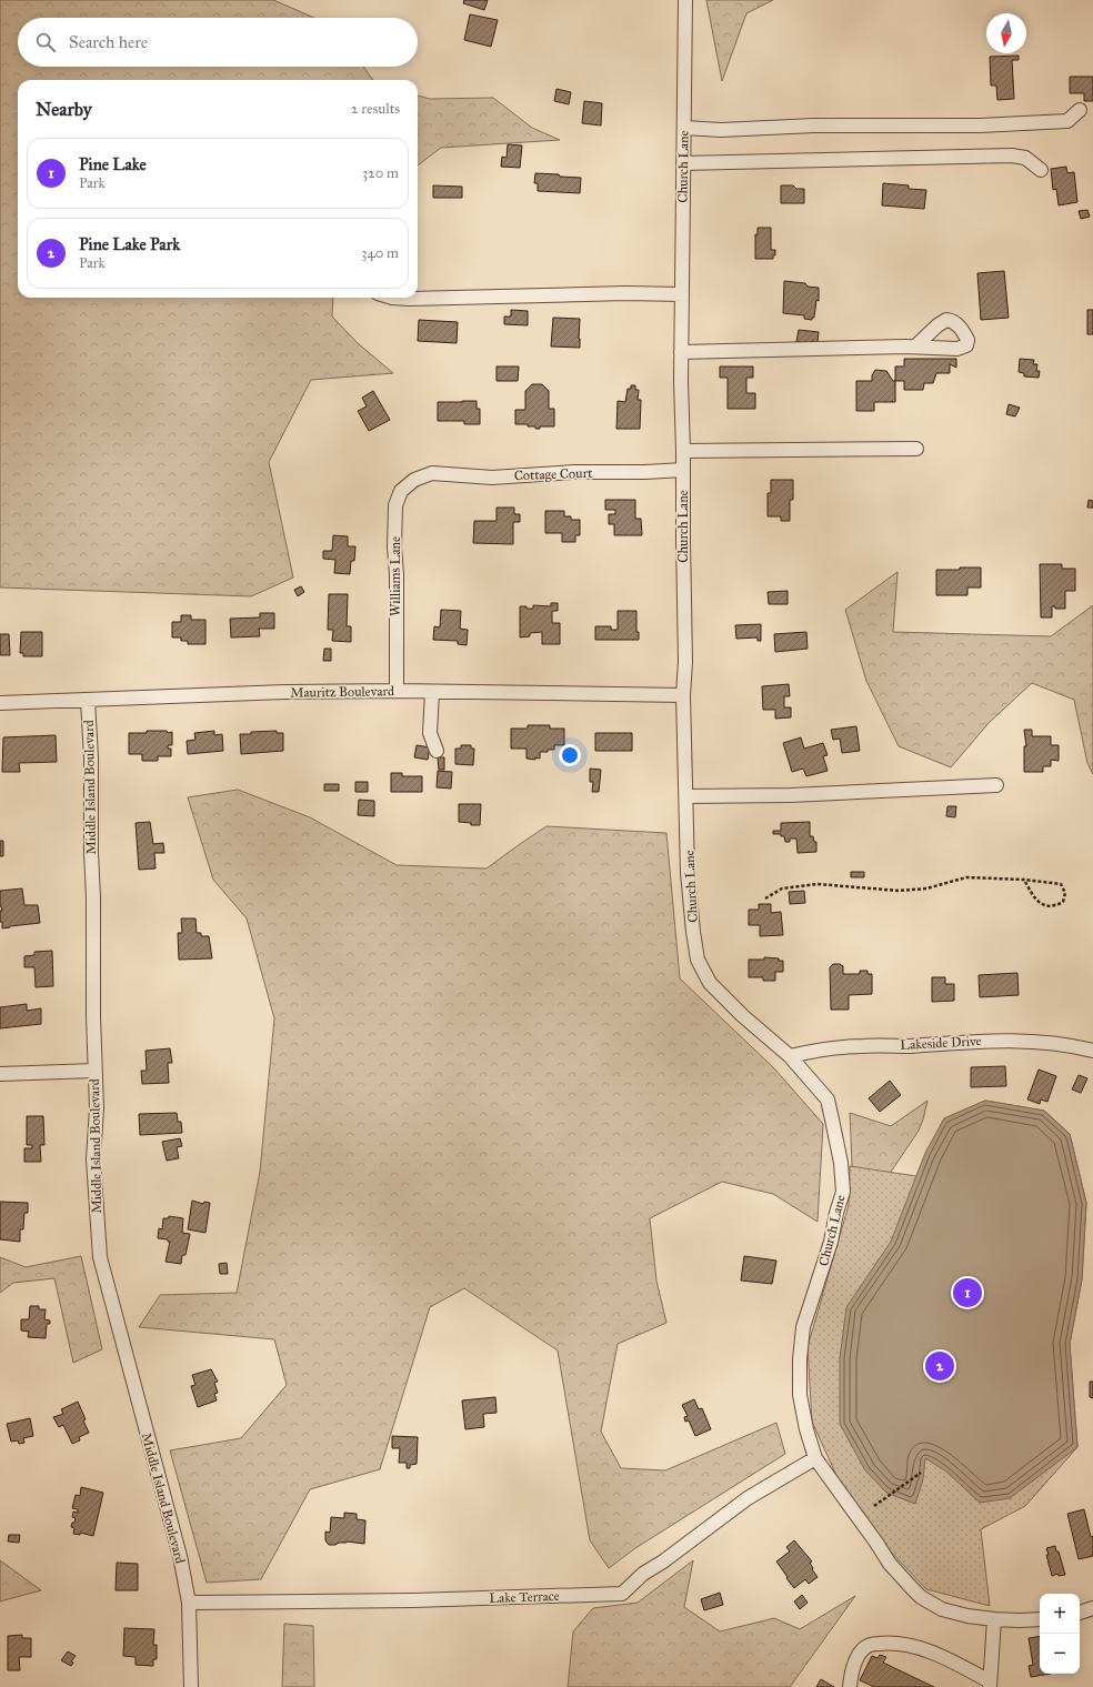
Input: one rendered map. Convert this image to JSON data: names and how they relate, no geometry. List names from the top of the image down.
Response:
{
  "streets": {
    "street": [
      "Church Lane",
      "Cottage Court",
      "Williams Lane",
      "Mauritz Boulevard",
      "Middle Island Boulevard",
      "Lakeside Drive",
      "Lake Terrace"
    ]
  },
  "crossings": [
    ["Church Lane", "Cottage Court"],
    ["Church Lane", "Mauritz Boulevard"],
    ["Church Lane", "Lakeside Drive"],
    ["Church Lane", "Lake Terrace"],
    ["Cottage Court", "Williams Lane"],
    ["Williams Lane", "Mauritz Boulevard"],
    ["Mauritz Boulevard", "Middle Island Boulevard"],
    ["Middle Island Boulevard", "Lake Terrace"]
  ],
  "north": "bottom",
  "page": {
    "search": "Search here",
    "heading": ["Nearby", "2 results"],
    "list": [
      {
        "mark": "1",
        "name": "Pine Lake",
        "note": "Park",
        "value": "320 m"
      },
      {
        "mark": "2",
        "name": "Pine Lake Park",
        "note": "Park",
        "value": "340 m"
      }
    ],
    "pins": ["1", "2"],
    "map_buttons": ["+", "−"]
  }
}
